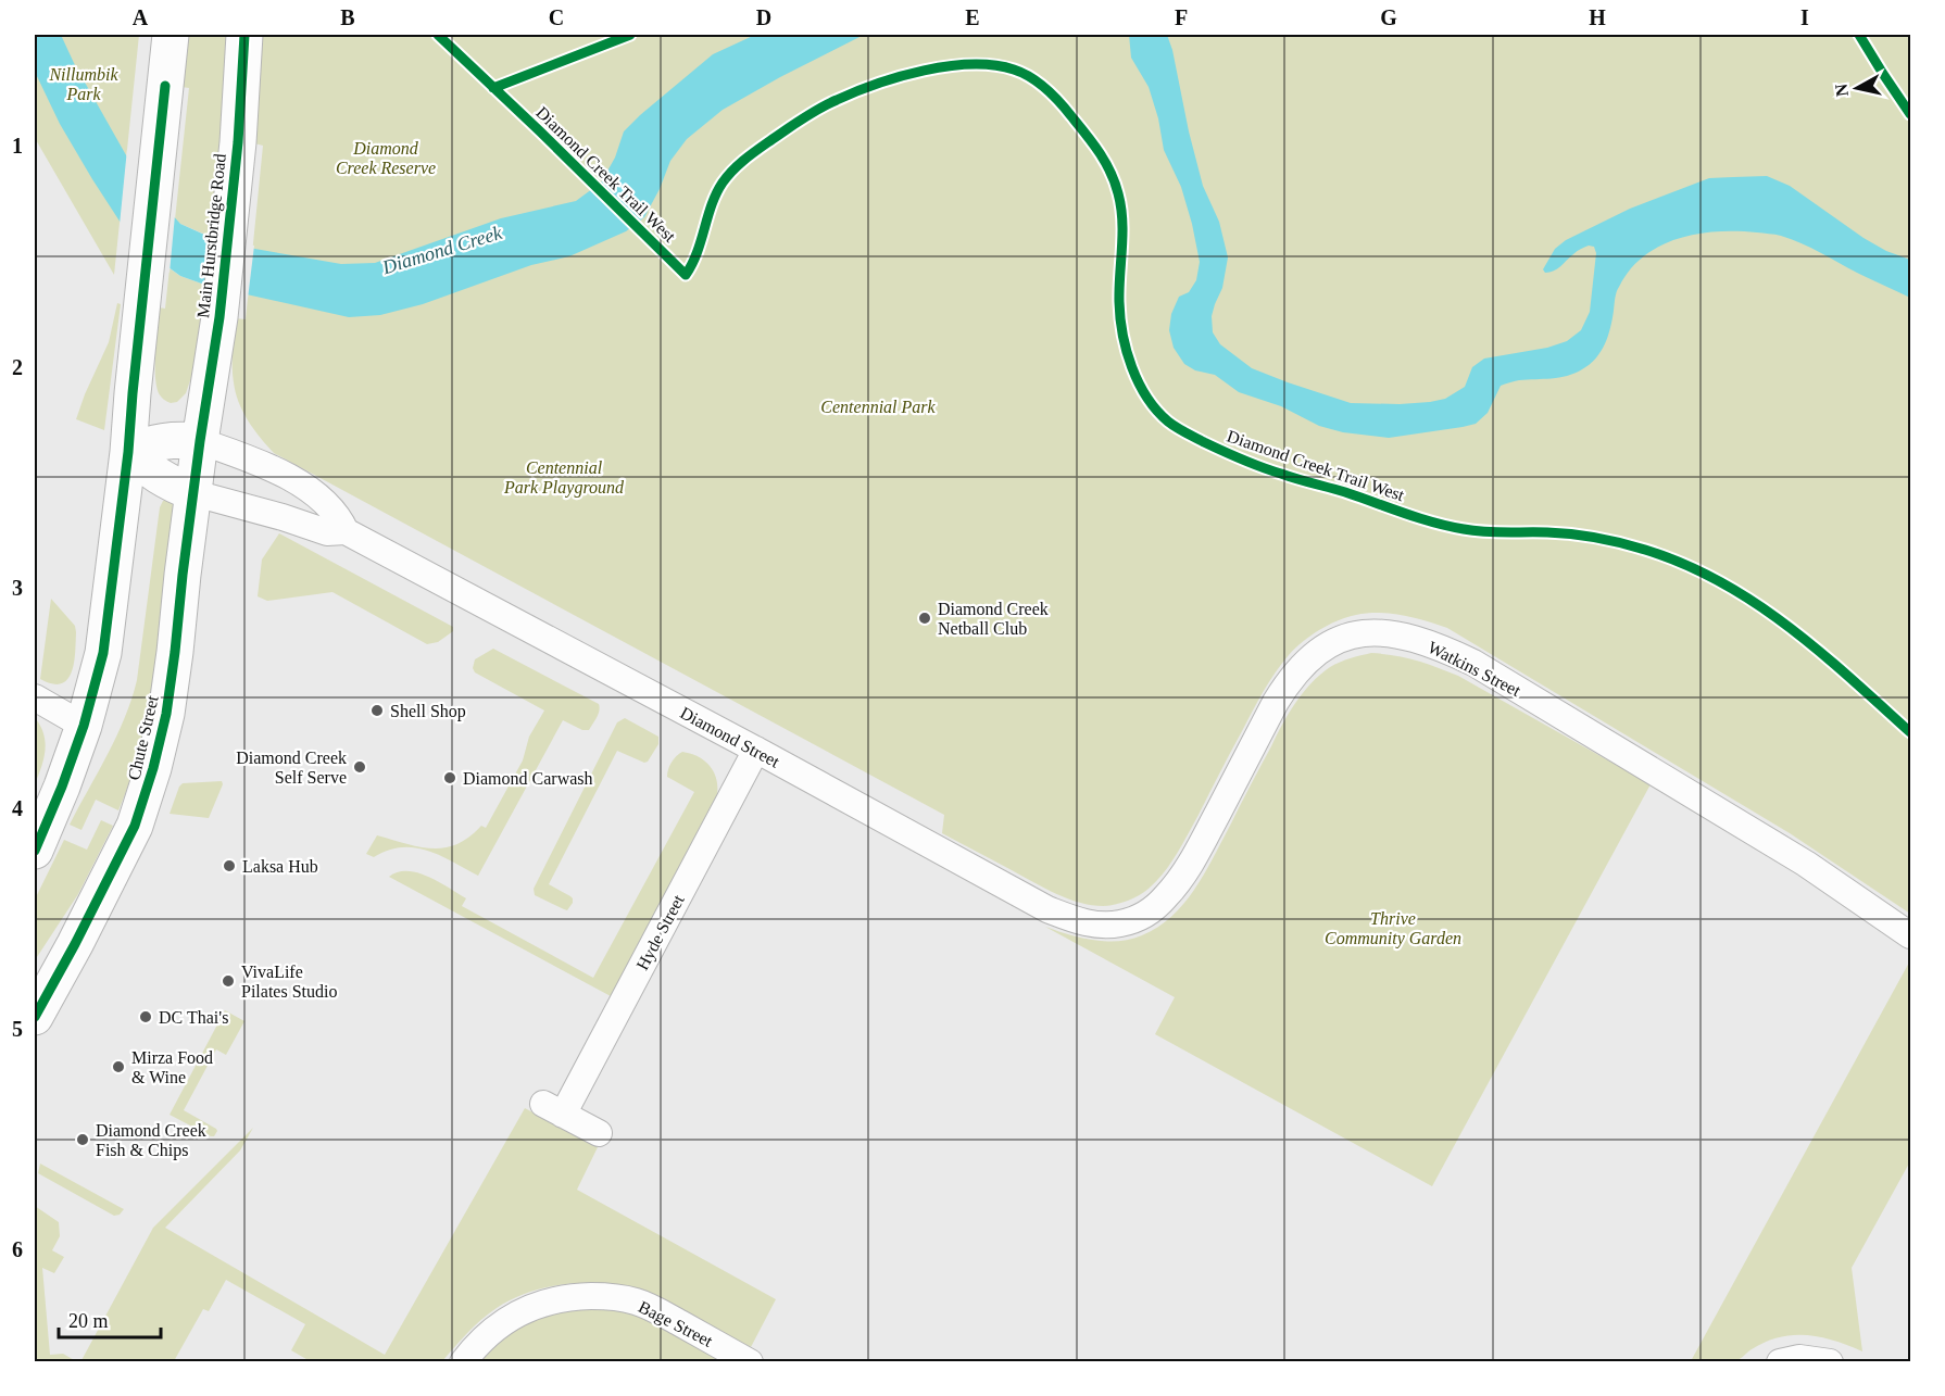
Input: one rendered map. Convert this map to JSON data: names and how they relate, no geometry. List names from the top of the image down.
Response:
{
  "streets": {
    "main road": ["Main Hurstbridge Road", "Chute Street"],
    "street": [
      "Watkins Street",
      "Diamond Street",
      "Hyde Street",
      "Bage Street"
    ],
    "cycle path": ["Diamond Creek Trail West"]
  },
  "crossings": [
    ["Main Hurstbridge Road", "Diamond Street"],
    ["Main Hurstbridge Road", "Chute Street"],
    ["Watkins Street", "Diamond Street"],
    ["Diamond Street", "Chute Street"],
    ["Diamond Street", "Hyde Street"]
  ],
  "water": ["Diamond Creek"],
  "parks": [
    "Nillumbik Park",
    "Diamond Creek Reserve",
    "Centennial Park",
    "Centennial Park Playground",
    "Thrive Community Garden"
  ],
  "places": [
    "Diamond Creek Netball Club",
    "Shell Shop",
    "Diamond Creek Self Serve",
    "Diamond Carwash",
    "Laksa Hub",
    "VivaLife Pilates Studio",
    "DC Thai's",
    "Mirza Food & Wine",
    "Diamond Creek Fish & Chips"
  ],
  "scale_bar": "20 m",
  "north": "left",
  "grid": {
    "columns": [
      "A",
      "B",
      "C",
      "D",
      "E",
      "F",
      "G",
      "H",
      "I"
    ],
    "rows": [
      "1",
      "2",
      "3",
      "4",
      "5",
      "6"
    ]
  }
}
